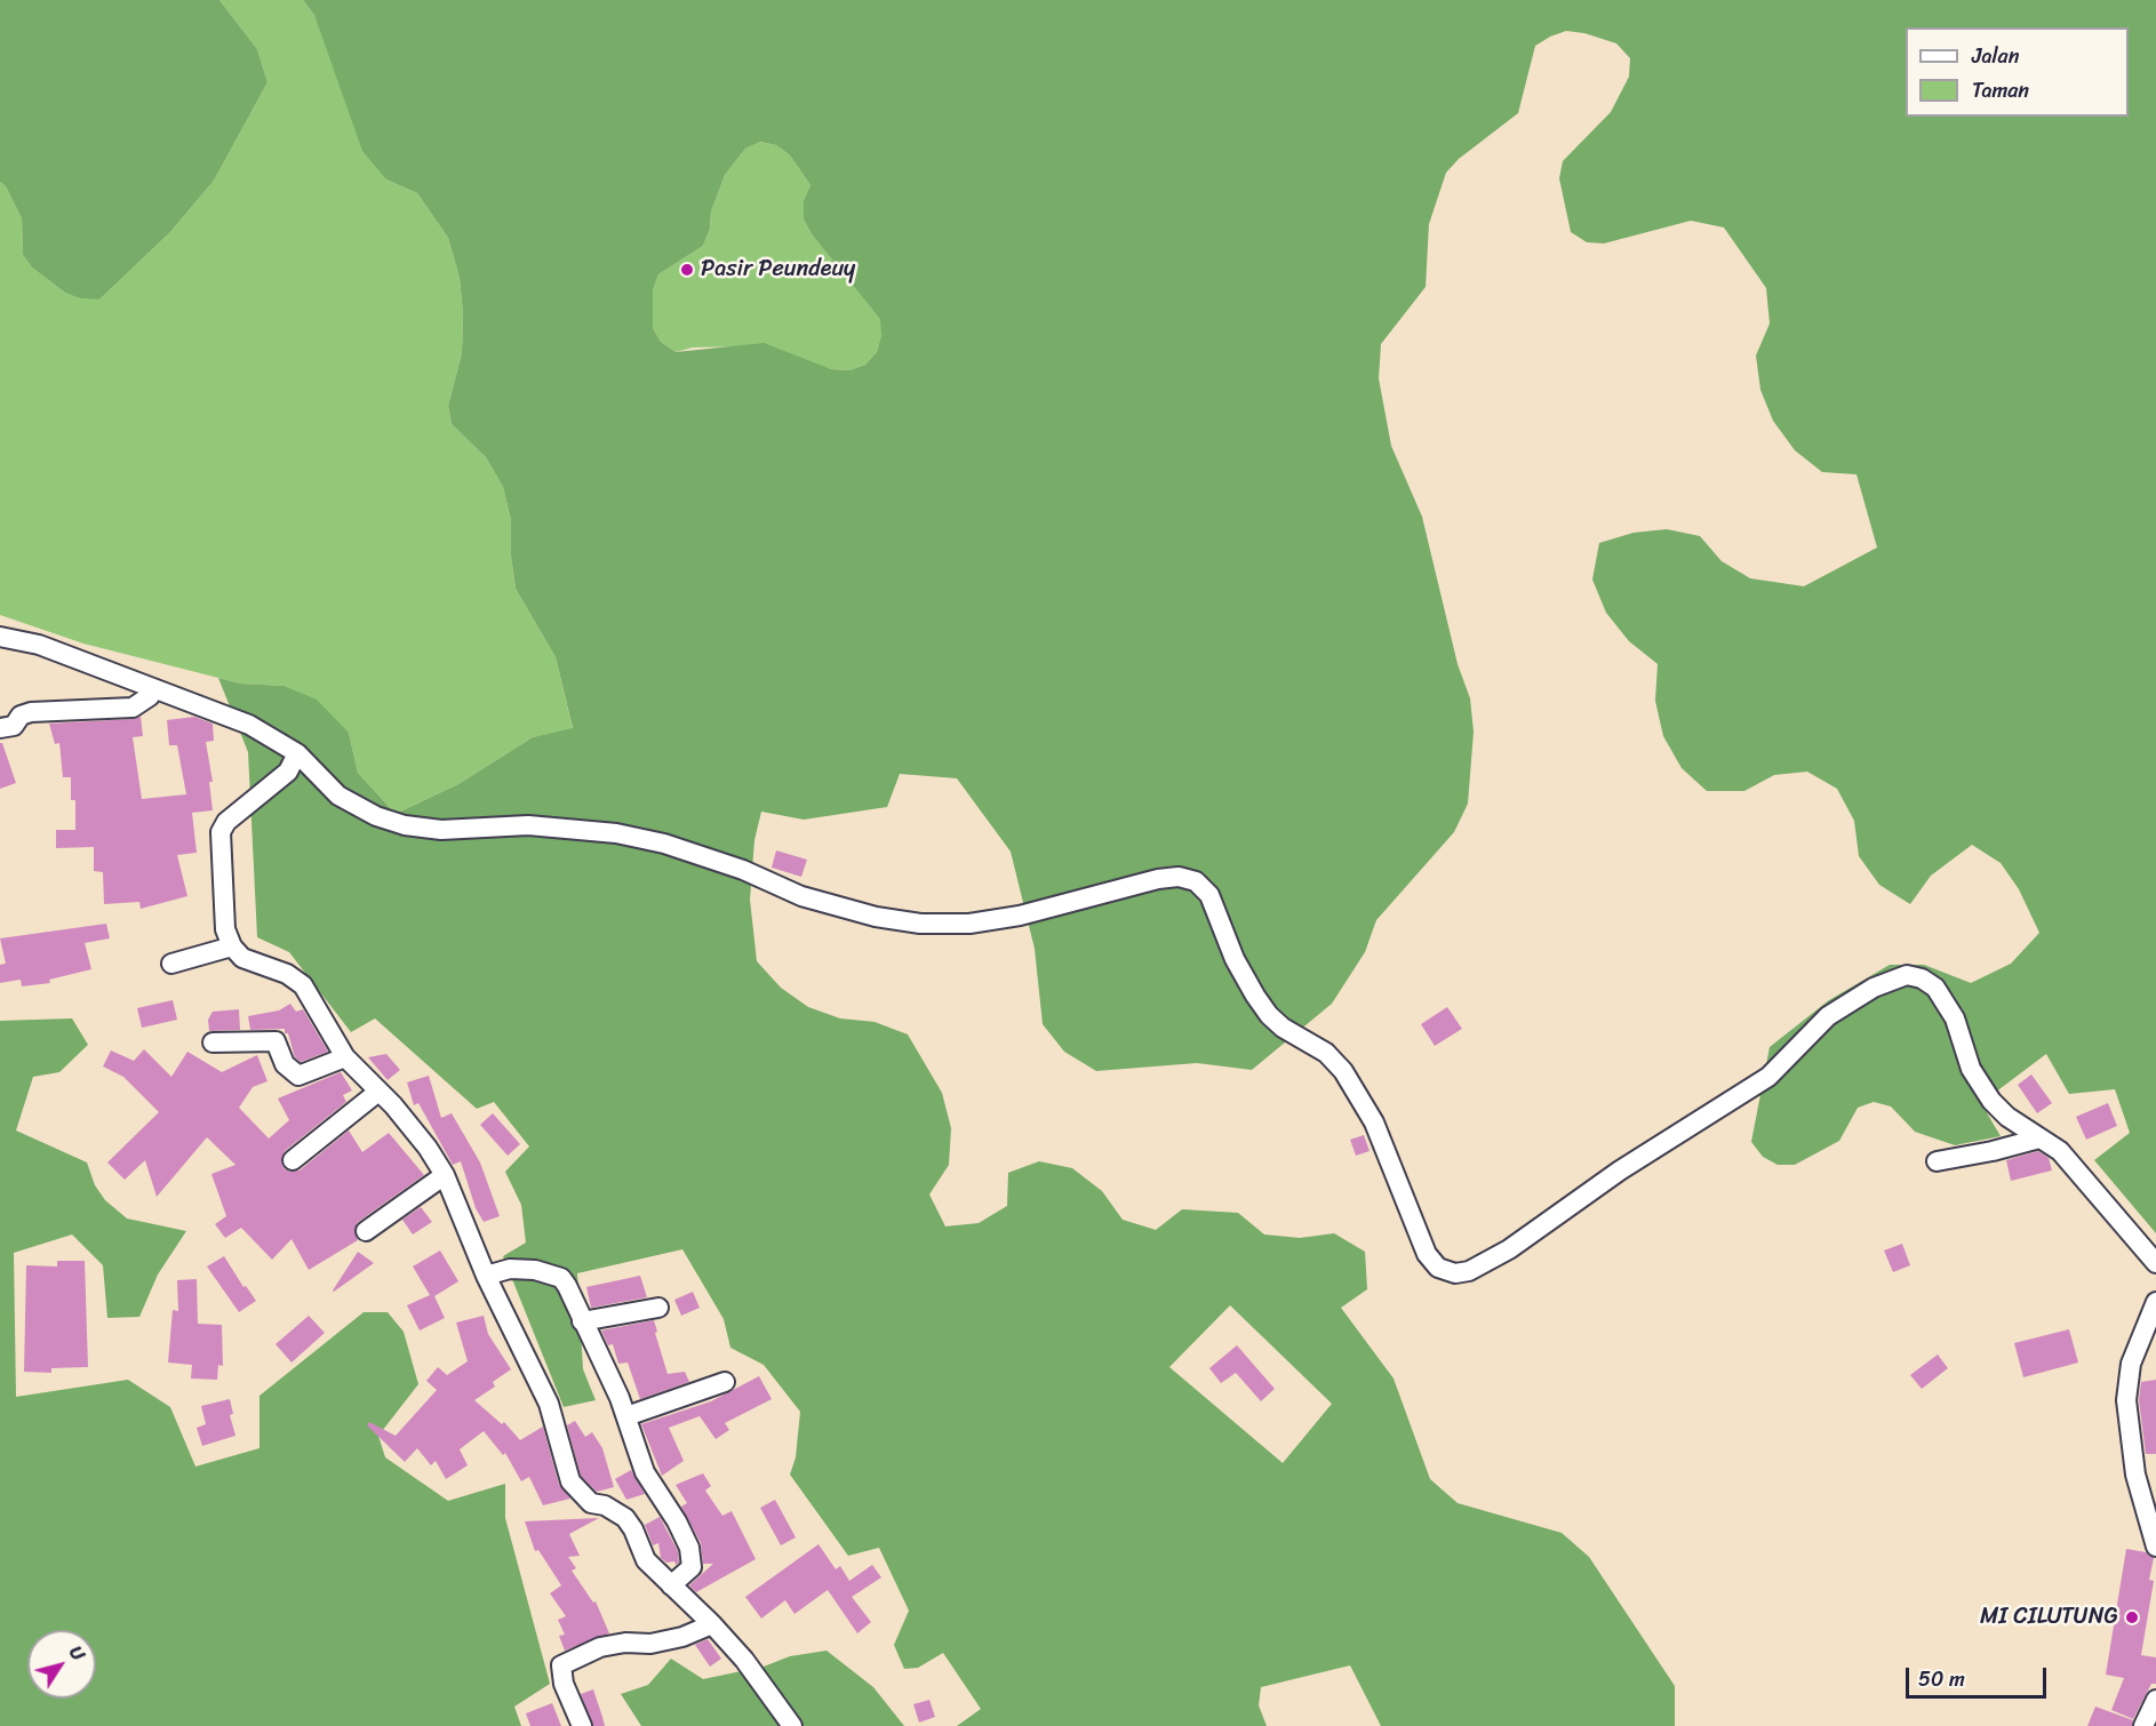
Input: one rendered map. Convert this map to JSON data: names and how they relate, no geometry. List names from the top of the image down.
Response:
{
  "places": ["Pasir Peundeuy", "MI CILUTUNG"],
  "legend": ["Jalan", "Taman"],
  "scale_bar": "50 m",
  "north": "top right"
}
